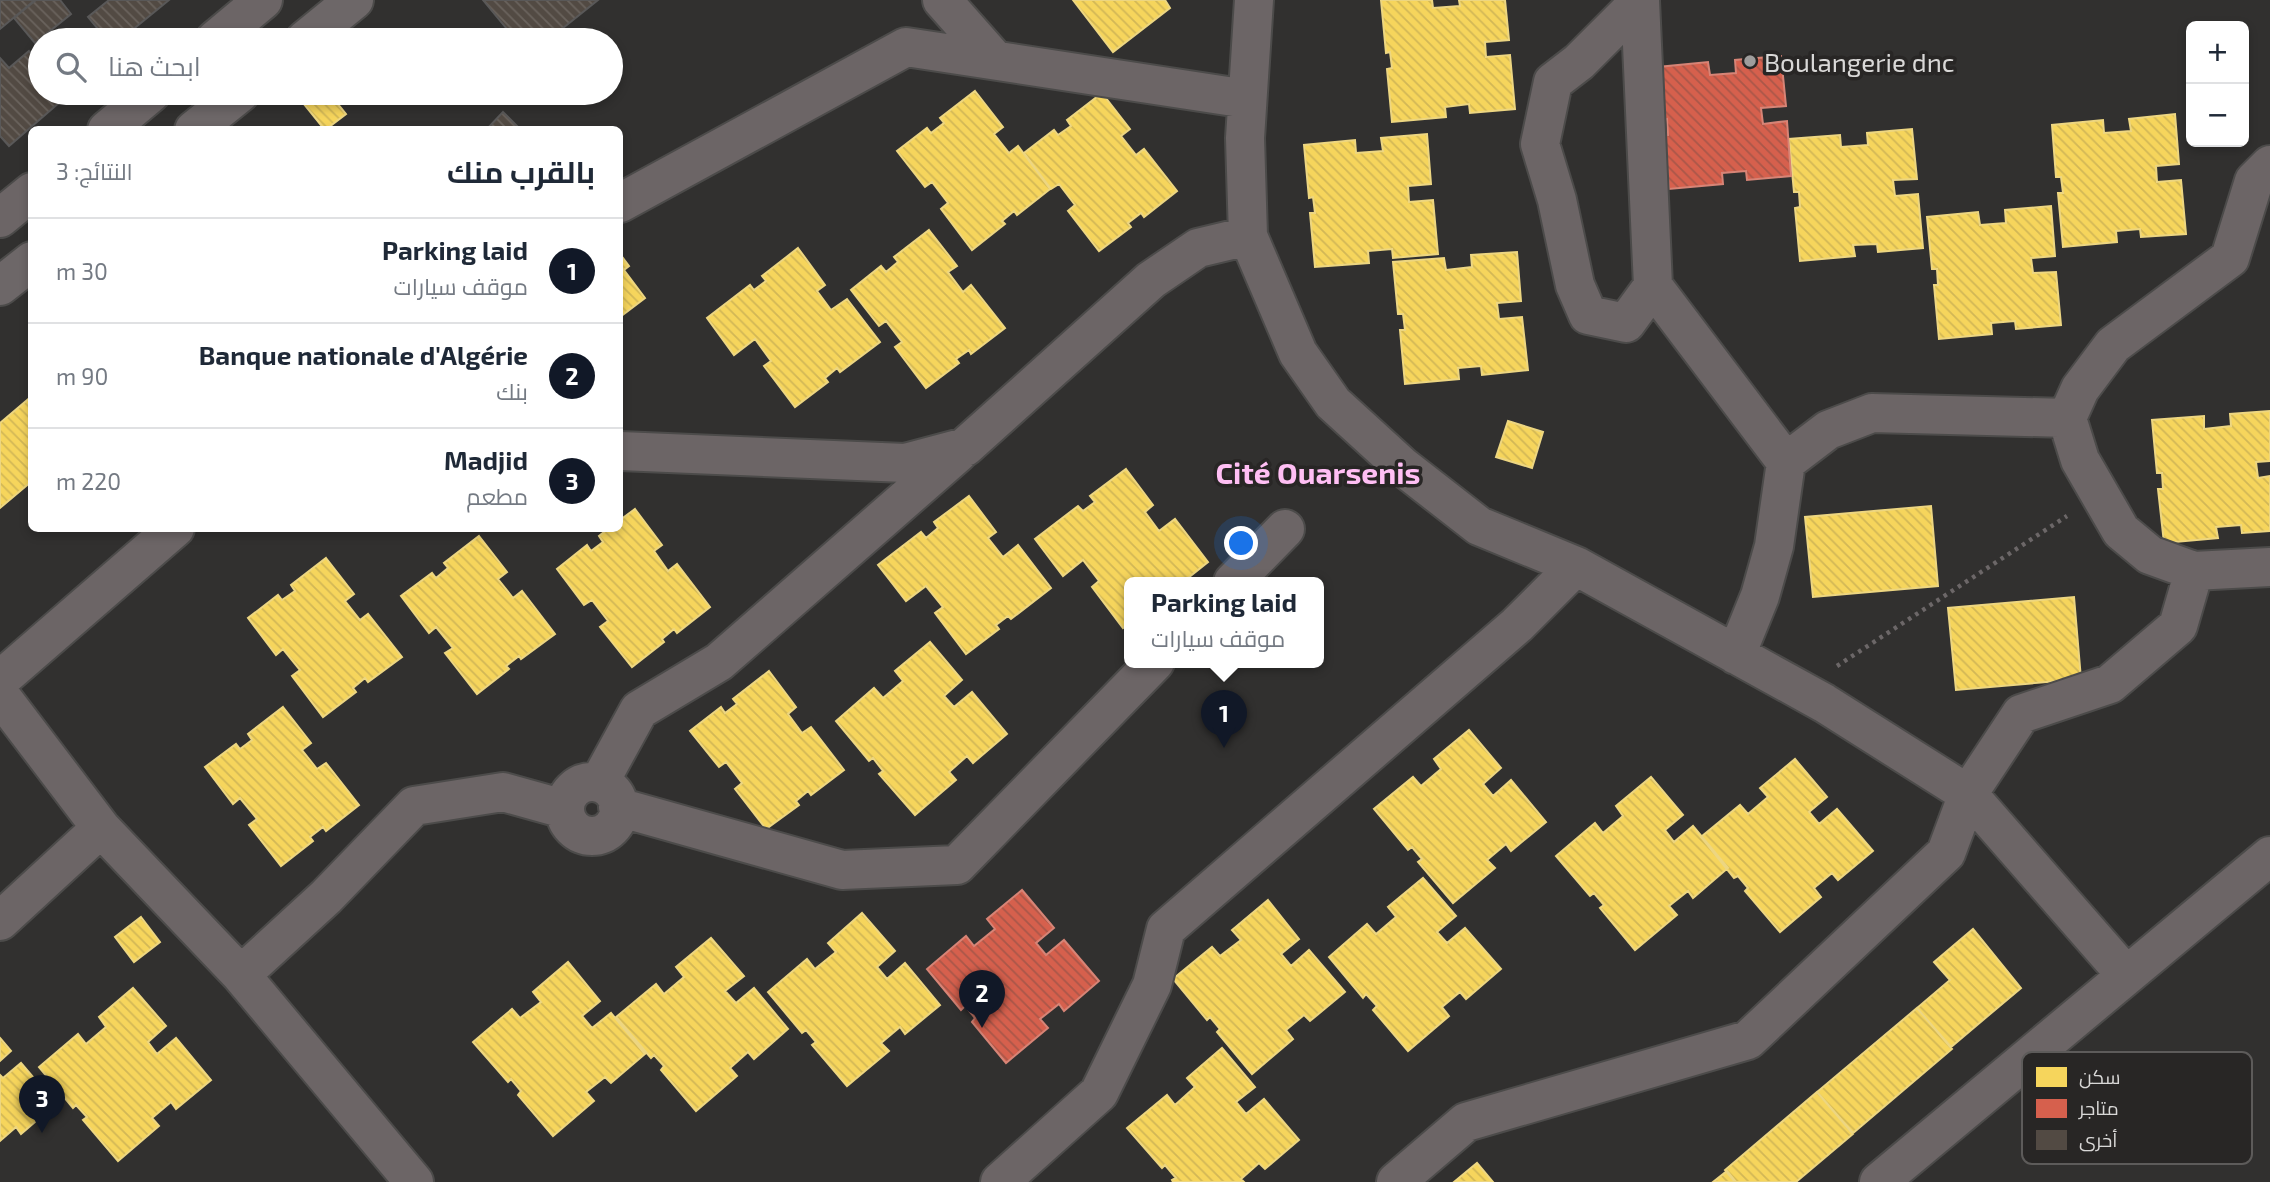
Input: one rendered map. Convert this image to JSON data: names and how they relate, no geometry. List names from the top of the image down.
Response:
{
  "districts": ["Cité Ouarsenis"],
  "places": ["Boulangerie dnc"],
  "legend": ["سكن", "متاجر", "أخرى"],
  "page": {
    "map_buttons": ["+", "−"],
    "search": "ابحث هنا",
    "heading": ["بالقرب منك", "النتائج: 3"],
    "list": [
      {
        "mark": "1",
        "name": "Parking laid",
        "note": "موقف سيارات",
        "value": "30 m"
      },
      {
        "mark": "2",
        "name": "Banque nationale d'Algérie",
        "note": "بنك",
        "value": "90 m"
      },
      {
        "mark": "3",
        "name": "Madjid",
        "note": "مطعم",
        "value": "220 m"
      }
    ],
    "popup": ["Parking laid", "موقف سيارات"],
    "pins": ["1", "2", "3"]
  }
}
